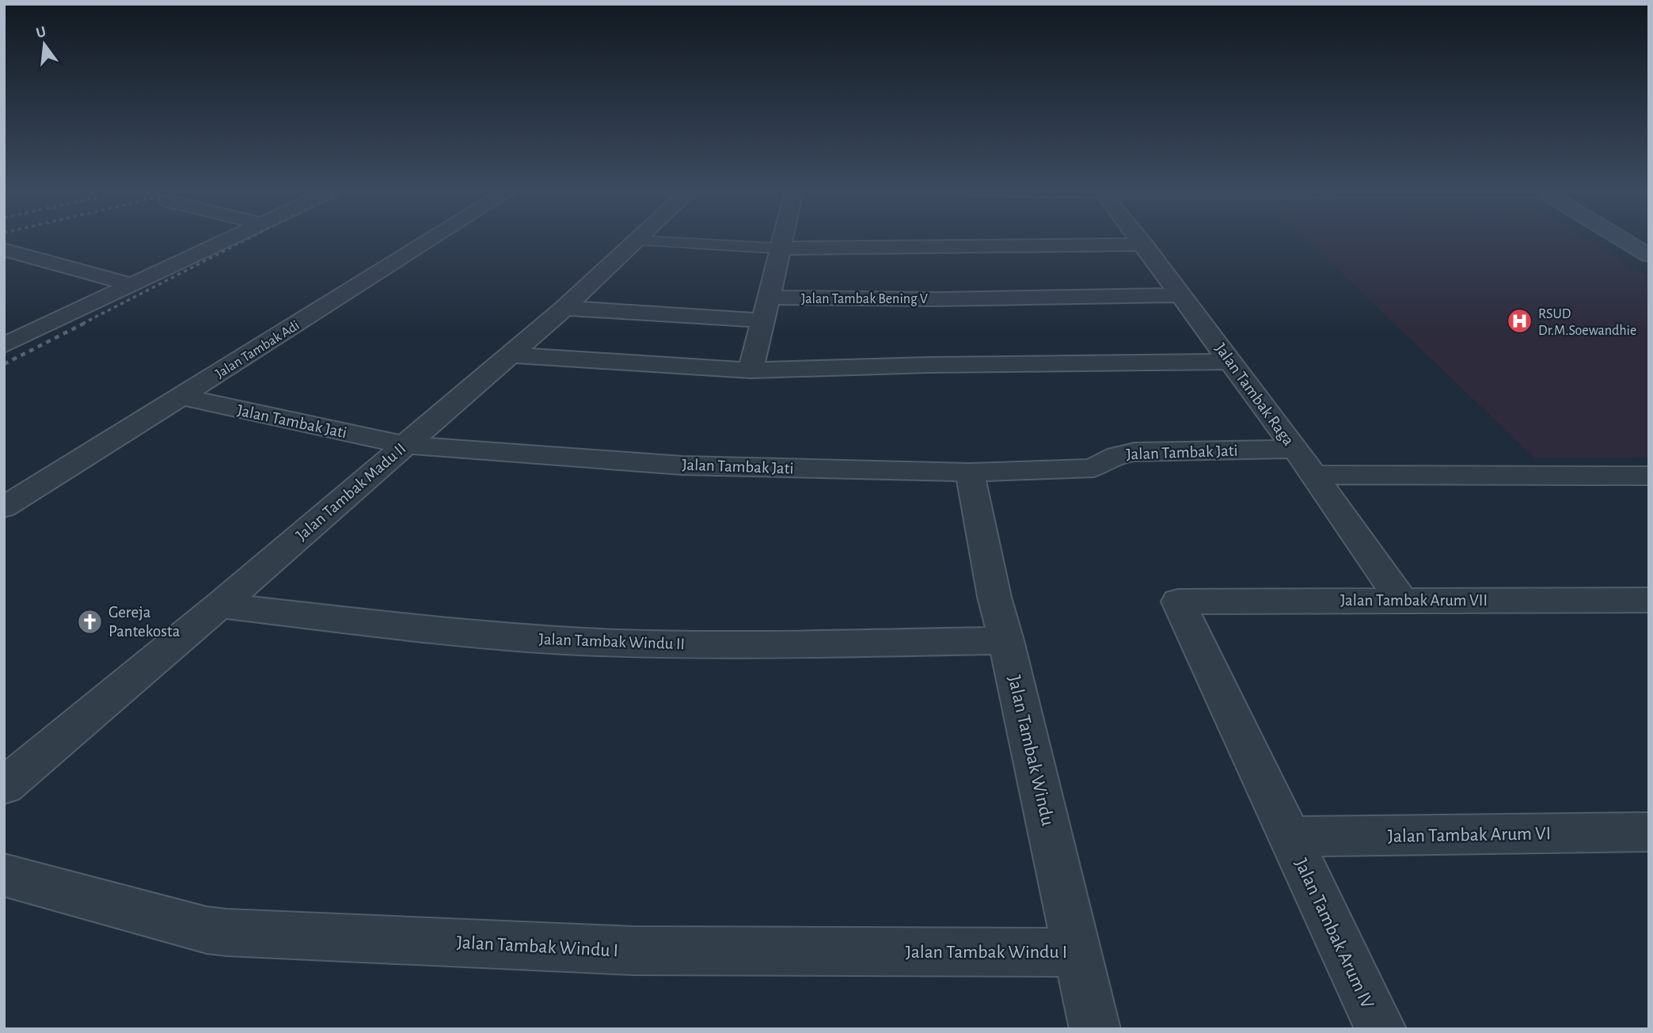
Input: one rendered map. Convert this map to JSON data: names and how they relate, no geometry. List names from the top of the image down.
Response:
{
  "streets": {
    "street": [
      "Jalan Tambak Bening V",
      "Jalan Tambak Adi",
      "Jalan Tambak Raga",
      "Jalan Tambak Jati",
      "Jalan Tambak Madu II",
      "Jalan Tambak Arum VII",
      "Jalan Tambak Windu II",
      "Jalan Tambak Windu",
      "Jalan Tambak Arum VI",
      "Jalan Tambak Arum IV",
      "Jalan Tambak Windu I"
    ]
  },
  "crossings": [
    ["Jalan Tambak Bening V", "Jalan Tambak Raga"],
    ["Jalan Tambak Adi", "Jalan Tambak Jati"],
    ["Jalan Tambak Raga", "Jalan Tambak Jati"],
    ["Jalan Tambak Raga", "Jalan Tambak Arum VII"],
    ["Jalan Tambak Jati", "Jalan Tambak Madu II"],
    ["Jalan Tambak Jati", "Jalan Tambak Windu"],
    ["Jalan Tambak Madu II", "Jalan Tambak Windu II"],
    ["Jalan Tambak Arum VII", "Jalan Tambak Arum IV"],
    ["Jalan Tambak Windu II", "Jalan Tambak Windu"],
    ["Jalan Tambak Windu", "Jalan Tambak Windu I"],
    ["Jalan Tambak Arum VI", "Jalan Tambak Arum IV"]
  ],
  "places": {
    "hospital": ["RSUD Dr.M.Soewandhie"],
    "church": ["Gereja Pantekosta"]
  },
  "north": "top"
}
